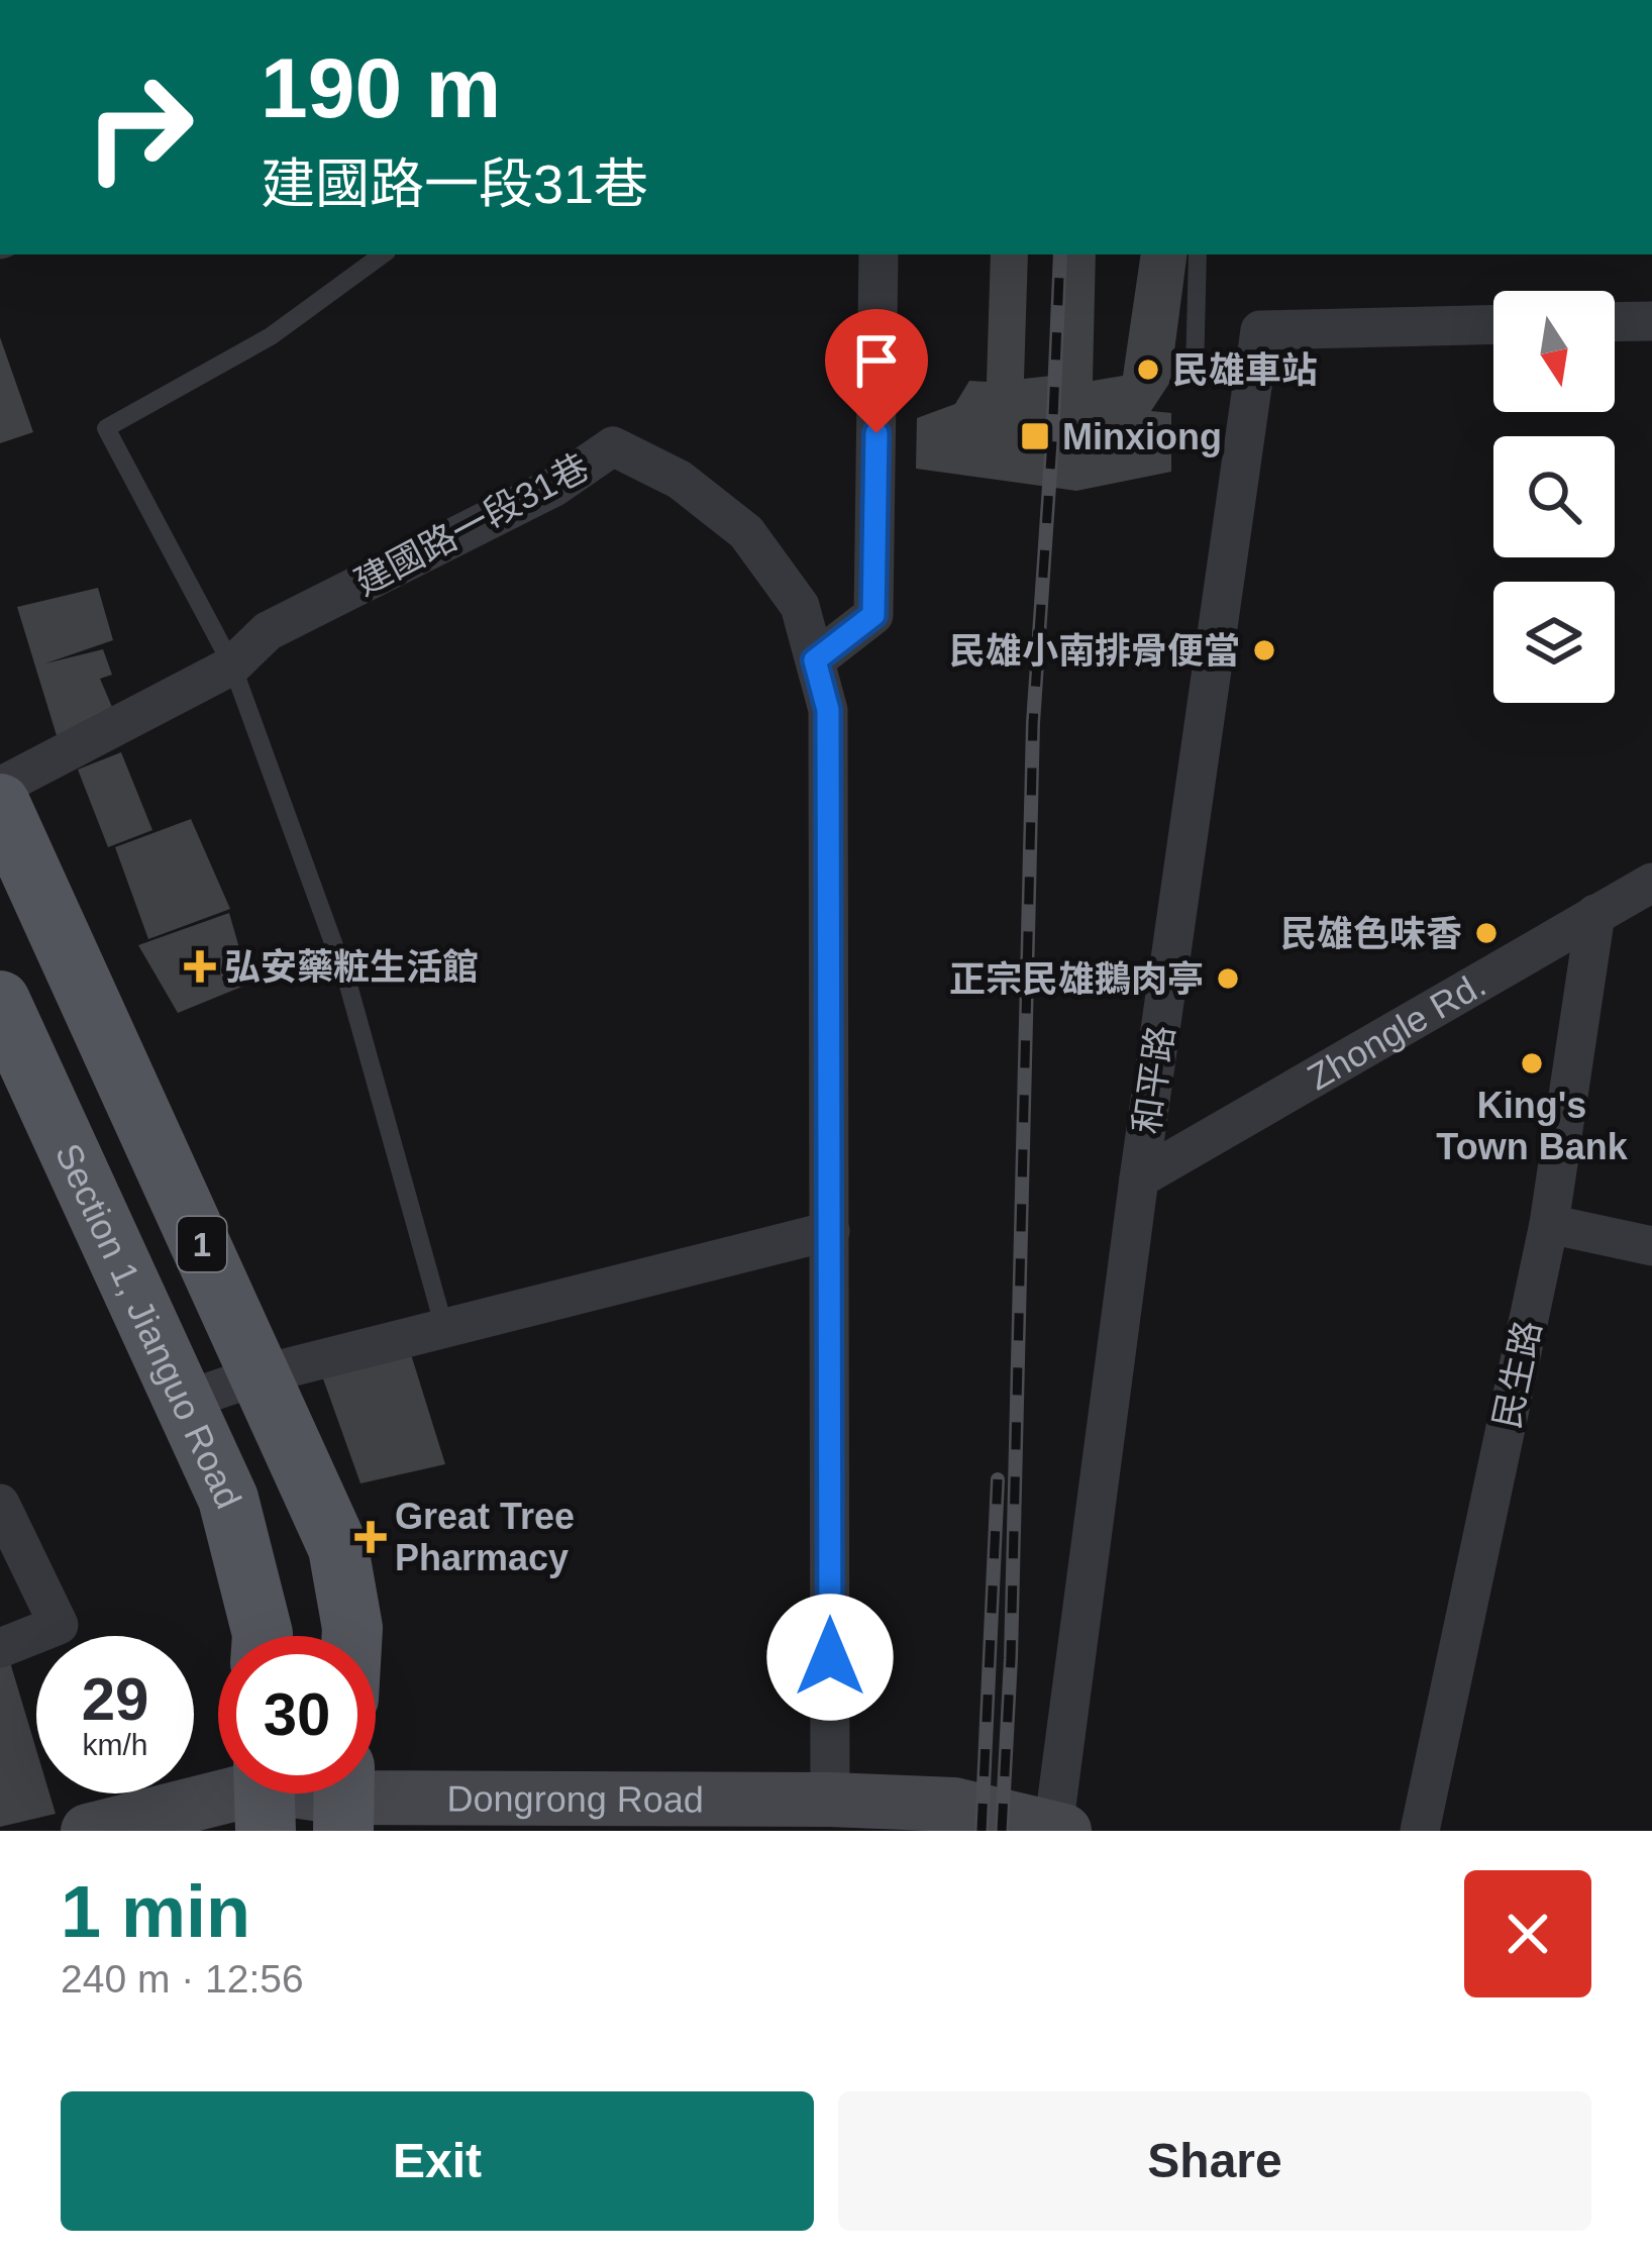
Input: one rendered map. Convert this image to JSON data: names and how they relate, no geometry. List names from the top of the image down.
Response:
{
  "streets": {
    "main road": ["1", "Section 1, Jianguo Road"],
    "street": [
      "建國路一段31巷",
      "Zhongle Rd.",
      "和平路",
      "民生路",
      "Dongrong Road"
    ]
  },
  "crossings": [
    ["Zhongle Rd.", "和平路"],
    ["Zhongle Rd.", "民生路"],
    ["和平路", "Dongrong Road"]
  ],
  "places": {
    "other": [
      "民雄車站",
      "民雄小南排骨便當",
      "民雄色味香",
      "正宗民雄鵝肉亭",
      "King's Town Bank"
    ],
    "transit": ["Minxiong"],
    "health": ["弘安藥粧生活館", "Great Tree Pharmacy"]
  },
  "north": "bottom",
  "page": {
    "turn": ["190 m", "建國路一段31巷"],
    "speed": "29 km/h",
    "limit": "30",
    "heading": ["1 min", "240 m · 12:56"],
    "buttons": ["Exit", "Share"]
  }
}
